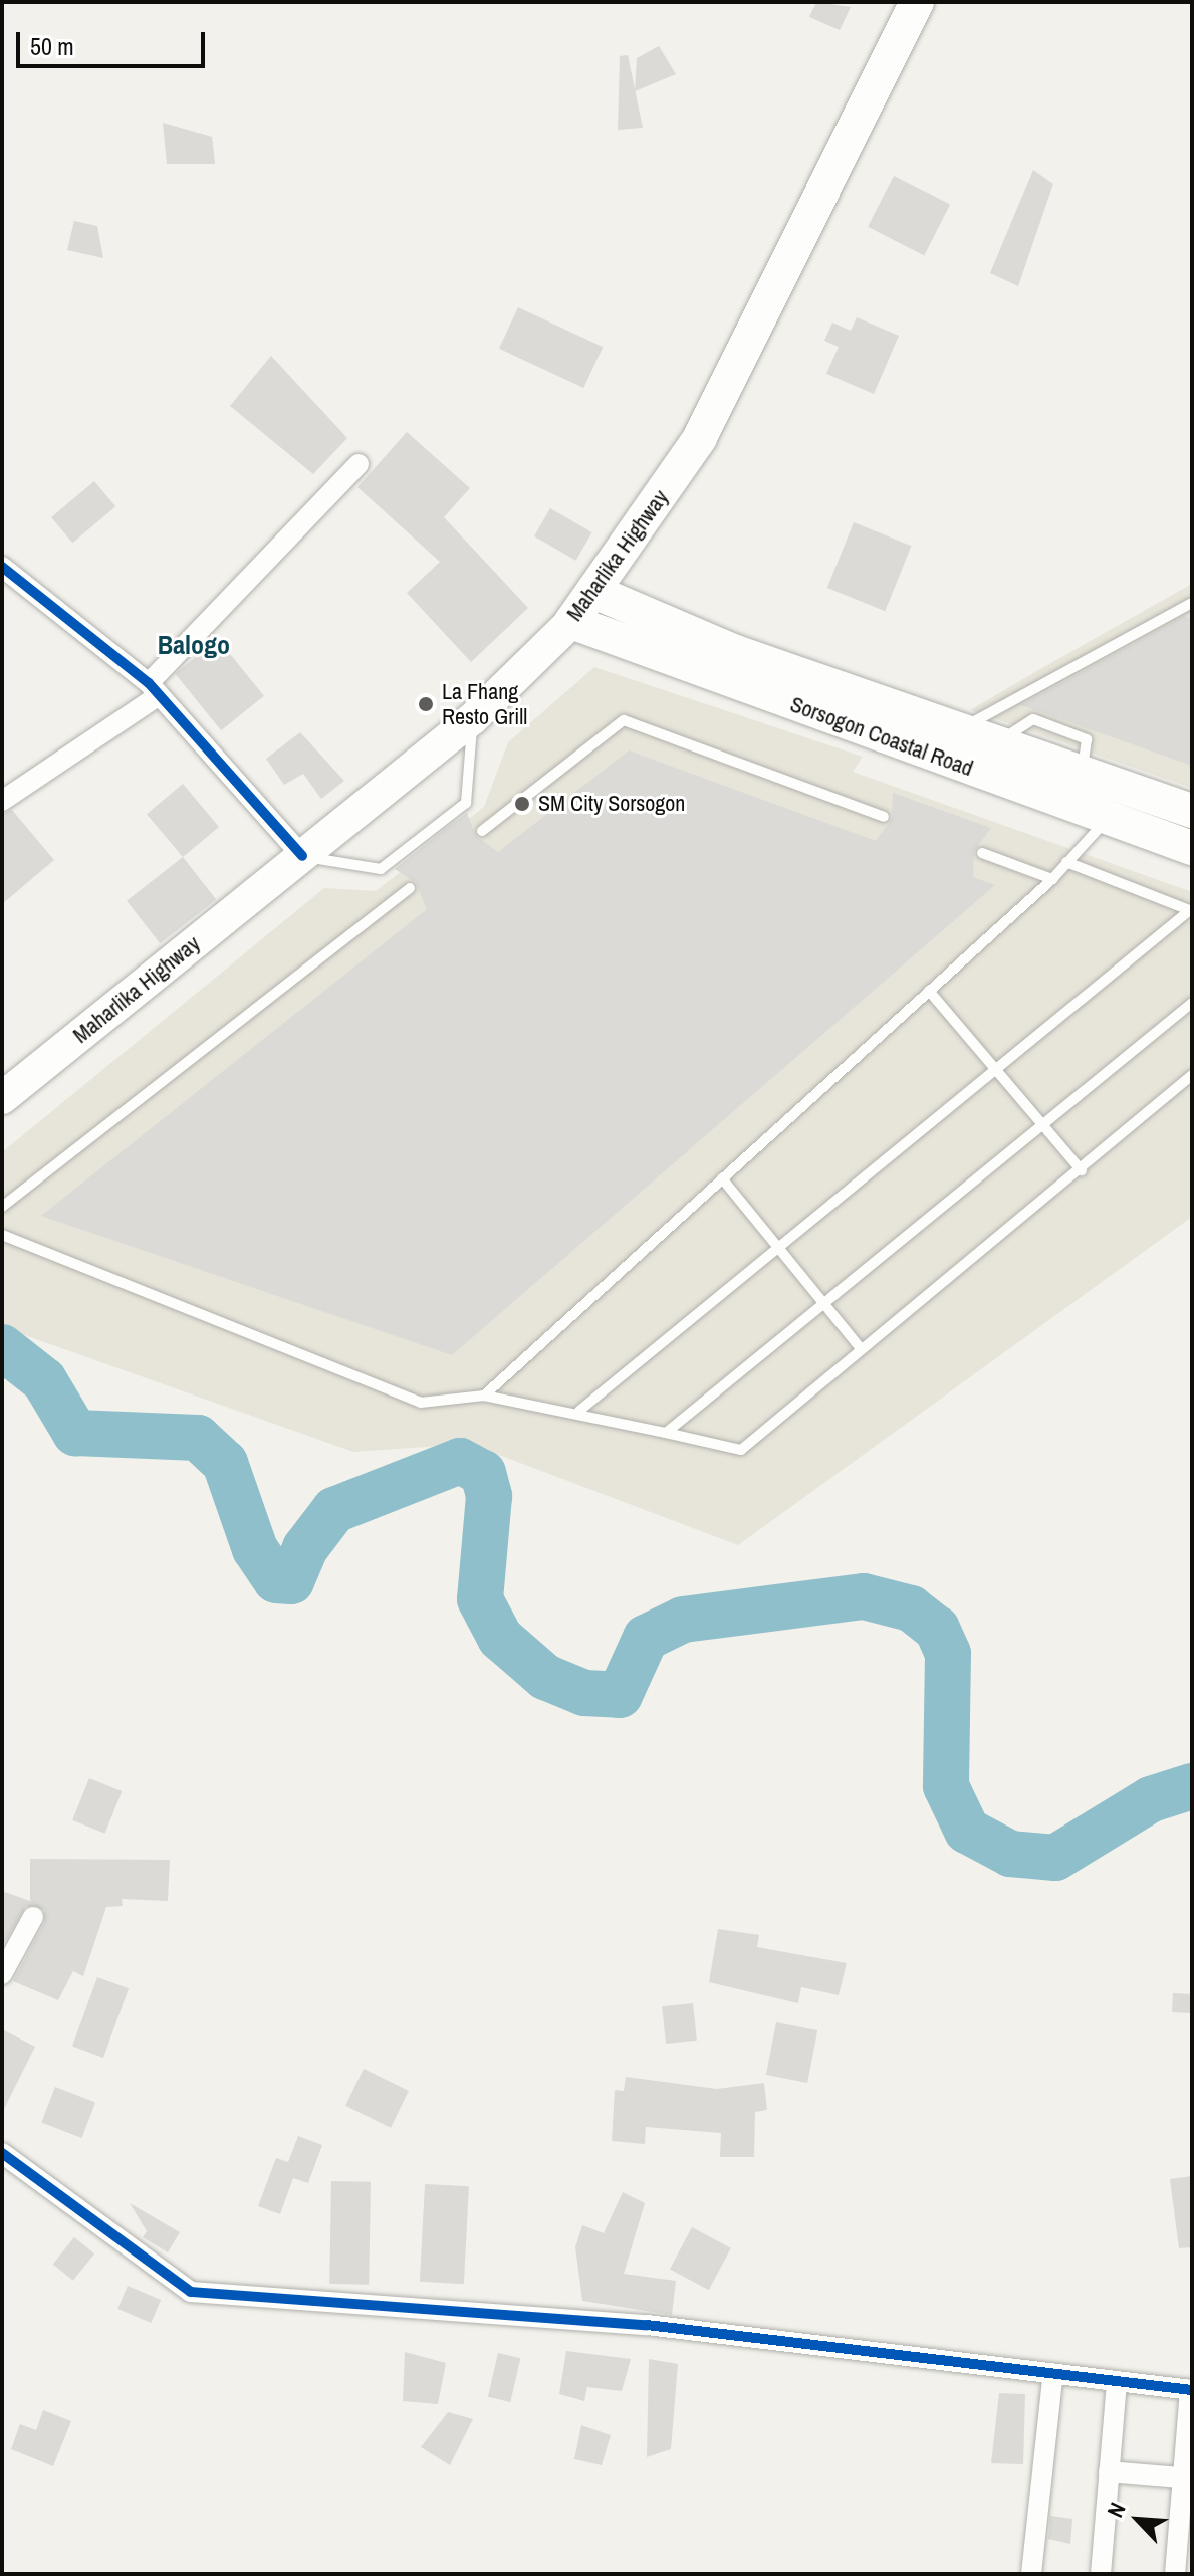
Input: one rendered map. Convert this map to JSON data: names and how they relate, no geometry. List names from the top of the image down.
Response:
{
  "streets": {
    "highway": ["Maharlika Highway", "Sorsogon Coastal Road"]
  },
  "crossings": [
    ["Maharlika Highway", "Sorsogon Coastal Road"]
  ],
  "districts": ["Balogo"],
  "places": ["La Fhang Resto Grill", "SM City Sorsogon"],
  "scale_bar": "50 m",
  "north": "top left"
}
